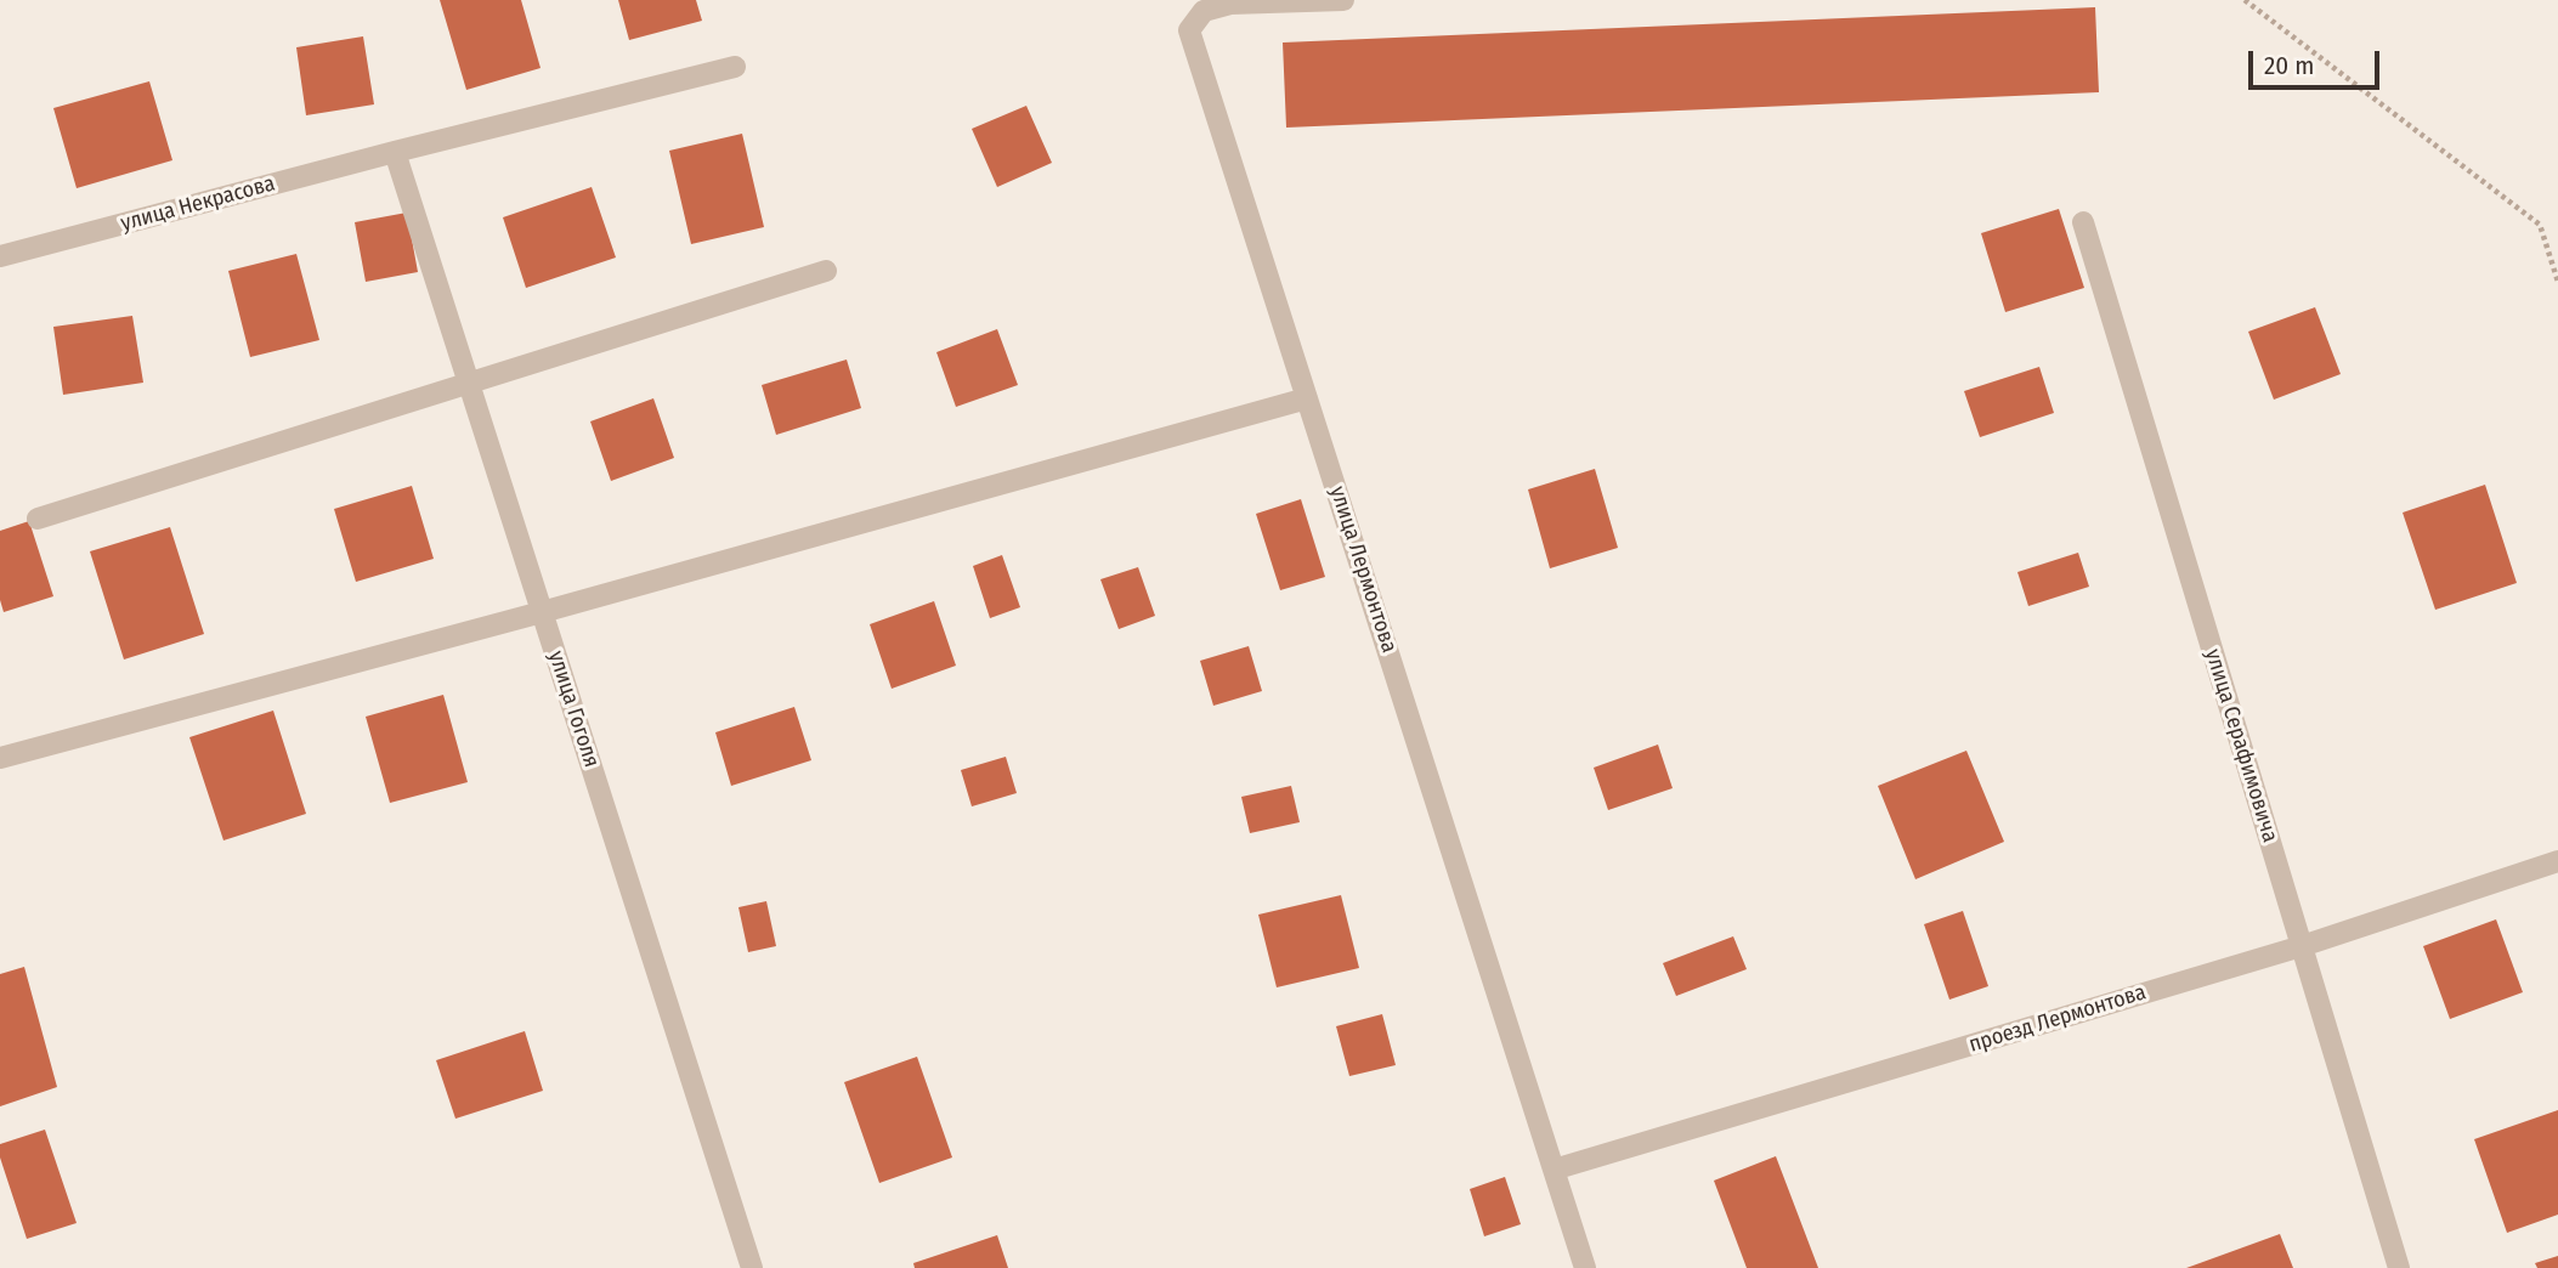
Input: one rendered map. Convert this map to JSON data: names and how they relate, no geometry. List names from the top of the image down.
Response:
{
  "streets": {
    "street": [
      "улица Некрасова",
      "улица Лермонтова",
      "улица Гоголя",
      "улица Серафимовича",
      "проезд Лермонтова"
    ]
  },
  "crossings": [
    ["улица Некрасова", "улица Гоголя"],
    ["улица Лермонтова", "проезд Лермонтова"],
    ["улица Серафимовича", "проезд Лермонтова"]
  ],
  "scale_bar": "20 m"
}
